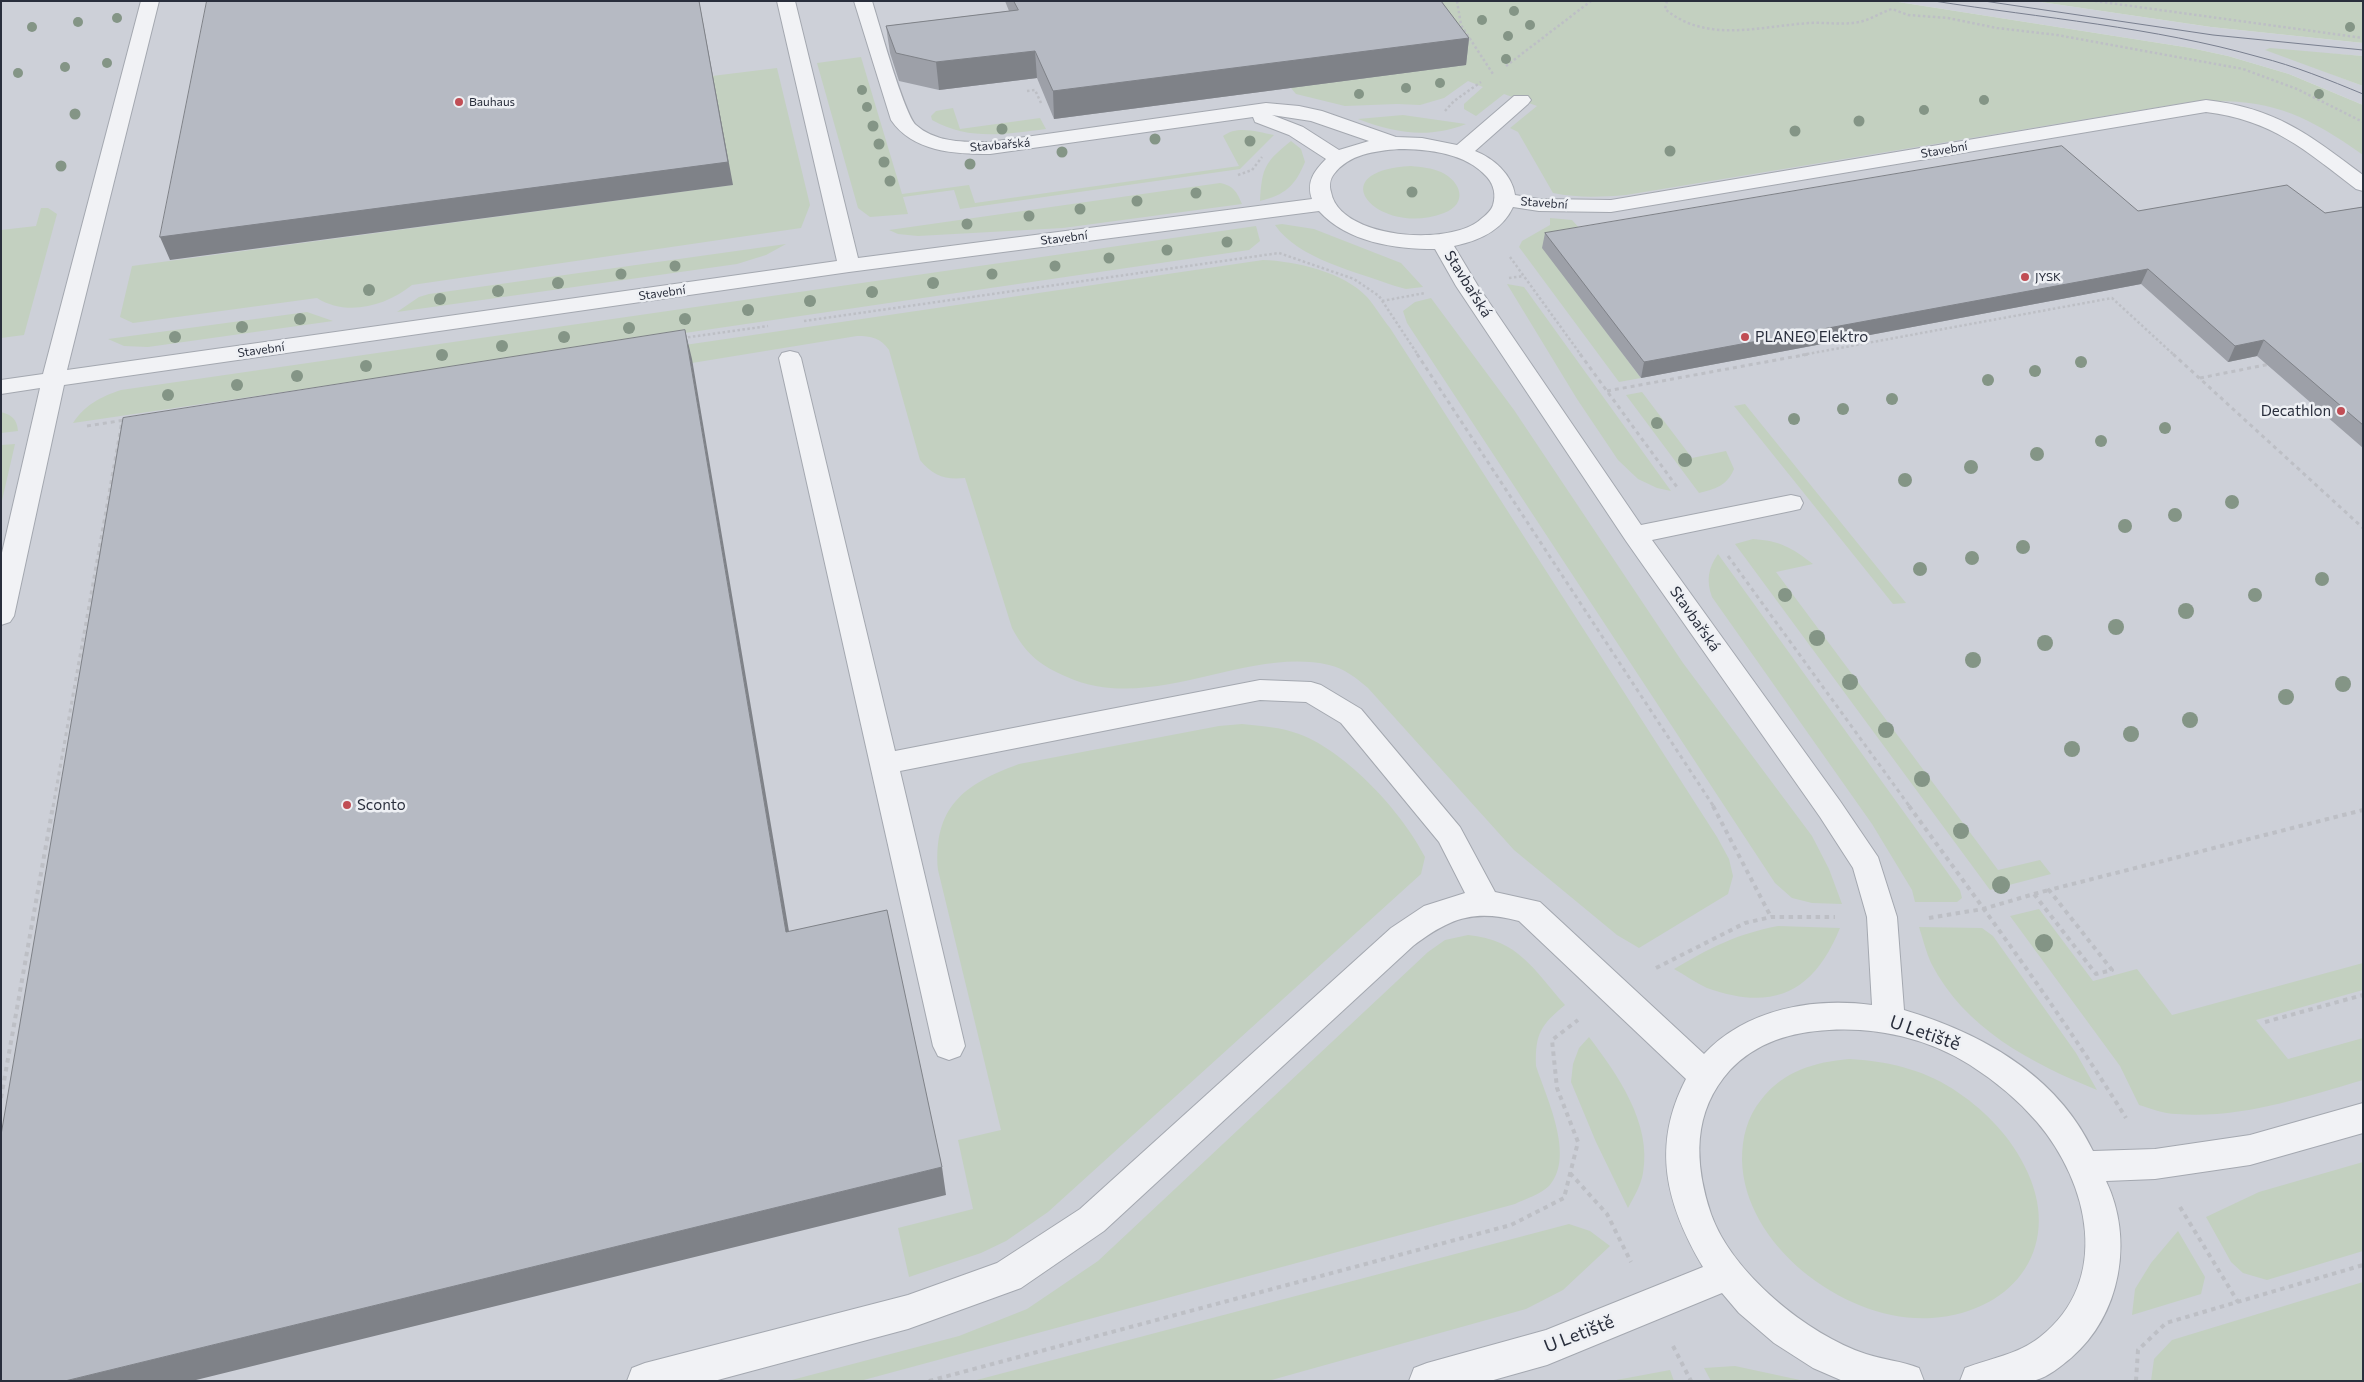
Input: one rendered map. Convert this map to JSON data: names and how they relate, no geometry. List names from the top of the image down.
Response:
{
  "streets": {
    "street": ["Stavbařská", "Stavební", "U Letiště"]
  },
  "crossings": [
    ["Stavbařská", "Stavební"],
    ["Stavbařská", "U Letiště"]
  ],
  "places": [
    "Bauhaus",
    "JYSK",
    "PLANEO Elektro",
    "Decathlon",
    "Sconto"
  ]
}
